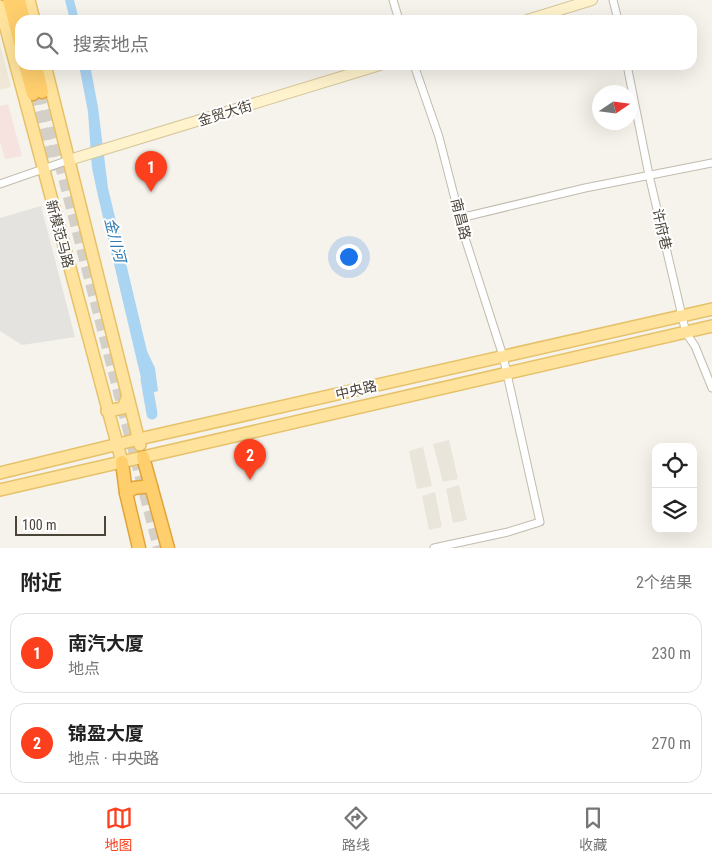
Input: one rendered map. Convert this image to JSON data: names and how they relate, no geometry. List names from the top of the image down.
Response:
{
  "streets": {
    "main road": ["新模范马路", "中央路"],
    "street": ["金贸大街", "南昌路", "许府巷"]
  },
  "crossings": [
    ["金贸大街", "新模范马路"],
    ["南昌路", "中央路"],
    ["许府巷", "中央路"],
    ["新模范马路", "中央路"]
  ],
  "water": ["金川河"],
  "scale_bar": "100 m",
  "north": "right",
  "page": {
    "search": "搜索地点",
    "pins": ["1", "2"],
    "scale": "100 m",
    "heading": ["附近", "2个结果"],
    "list": [
      {
        "mark": "1",
        "name": "南汽大厦",
        "note": "地点",
        "value": "230 m"
      },
      {
        "mark": "2",
        "name": "锦盈大厦",
        "note": "地点 · 中央路",
        "value": "270 m"
      }
    ],
    "nav": ["地图", "路线", "收藏"]
  }
}
